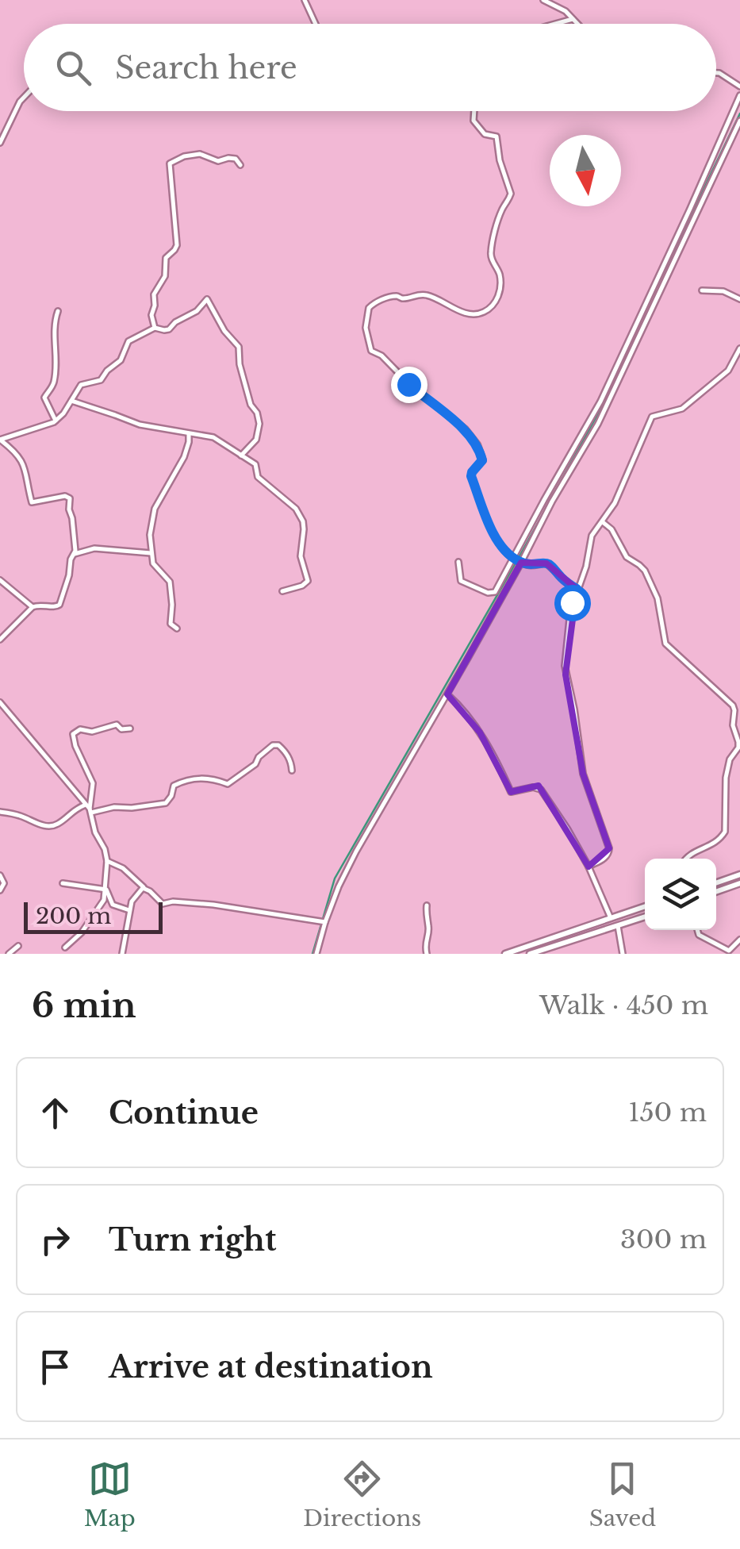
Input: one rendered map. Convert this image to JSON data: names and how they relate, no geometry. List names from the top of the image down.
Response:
{
  "scale_bar": "200 m",
  "north": "bottom",
  "page": {
    "search": "Search here",
    "scale": "200 m",
    "heading": ["6 min", "Walk · 450 m"],
    "list": [
      ["Continue", "150 m"],
      ["Turn right", "300 m"],
      "Arrive at destination"
    ],
    "nav": ["Map", "Directions", "Saved"]
  }
}
